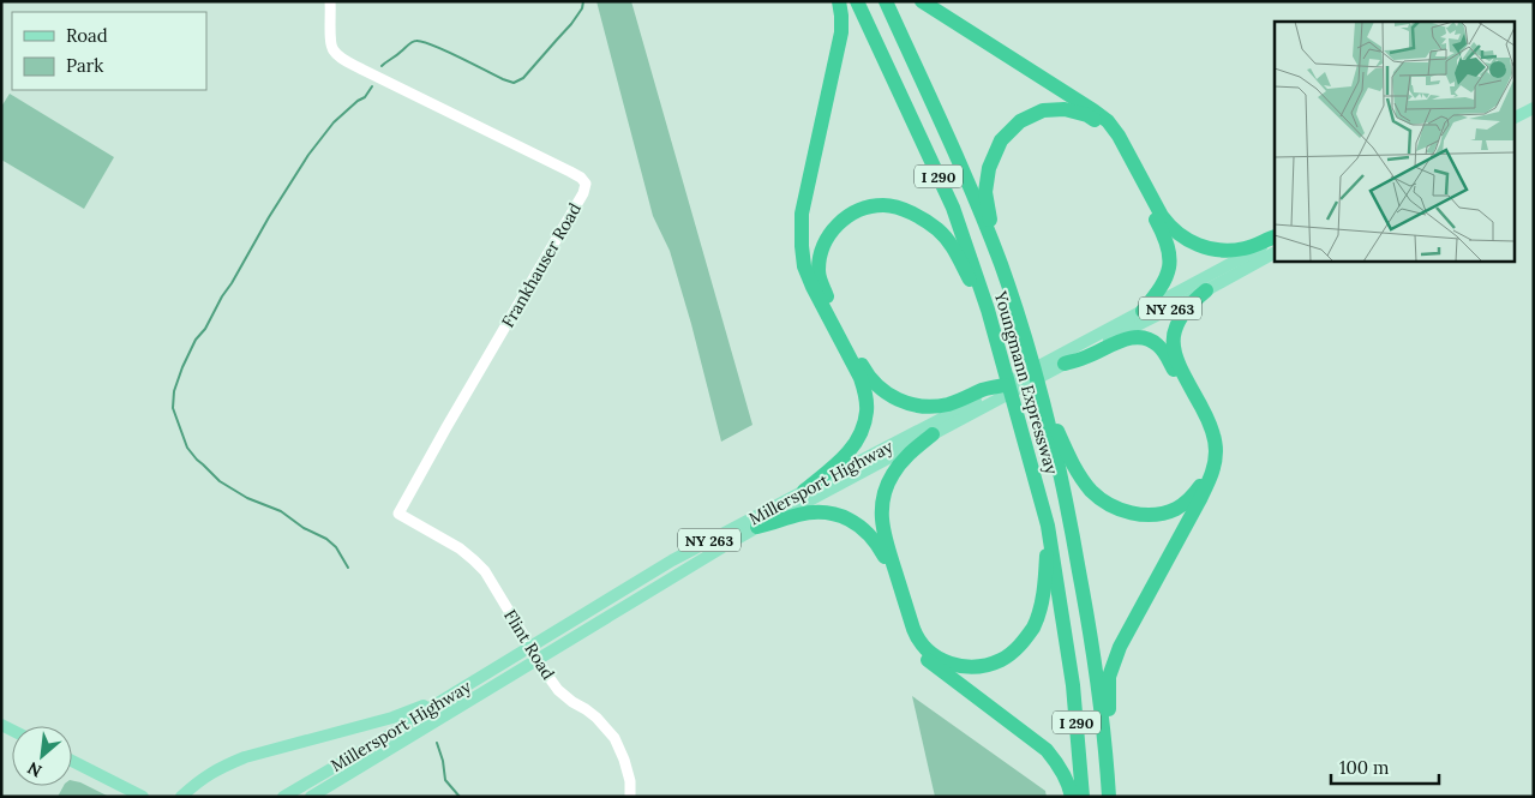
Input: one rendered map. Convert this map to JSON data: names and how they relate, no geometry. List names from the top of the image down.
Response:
{
  "streets": {
    "highway": ["I 290", "Youngmann Expressway"],
    "main road": ["NY 263", "Millersport Highway"],
    "street": ["Frankhauser Road", "Flint Road"]
  },
  "crossings": [
    ["Frankhauser Road", "Flint Road"],
    ["Millersport Highway", "Flint Road"]
  ],
  "legend": ["Road", "Park"],
  "scale_bar": "100 m",
  "north": "bottom left"
}
